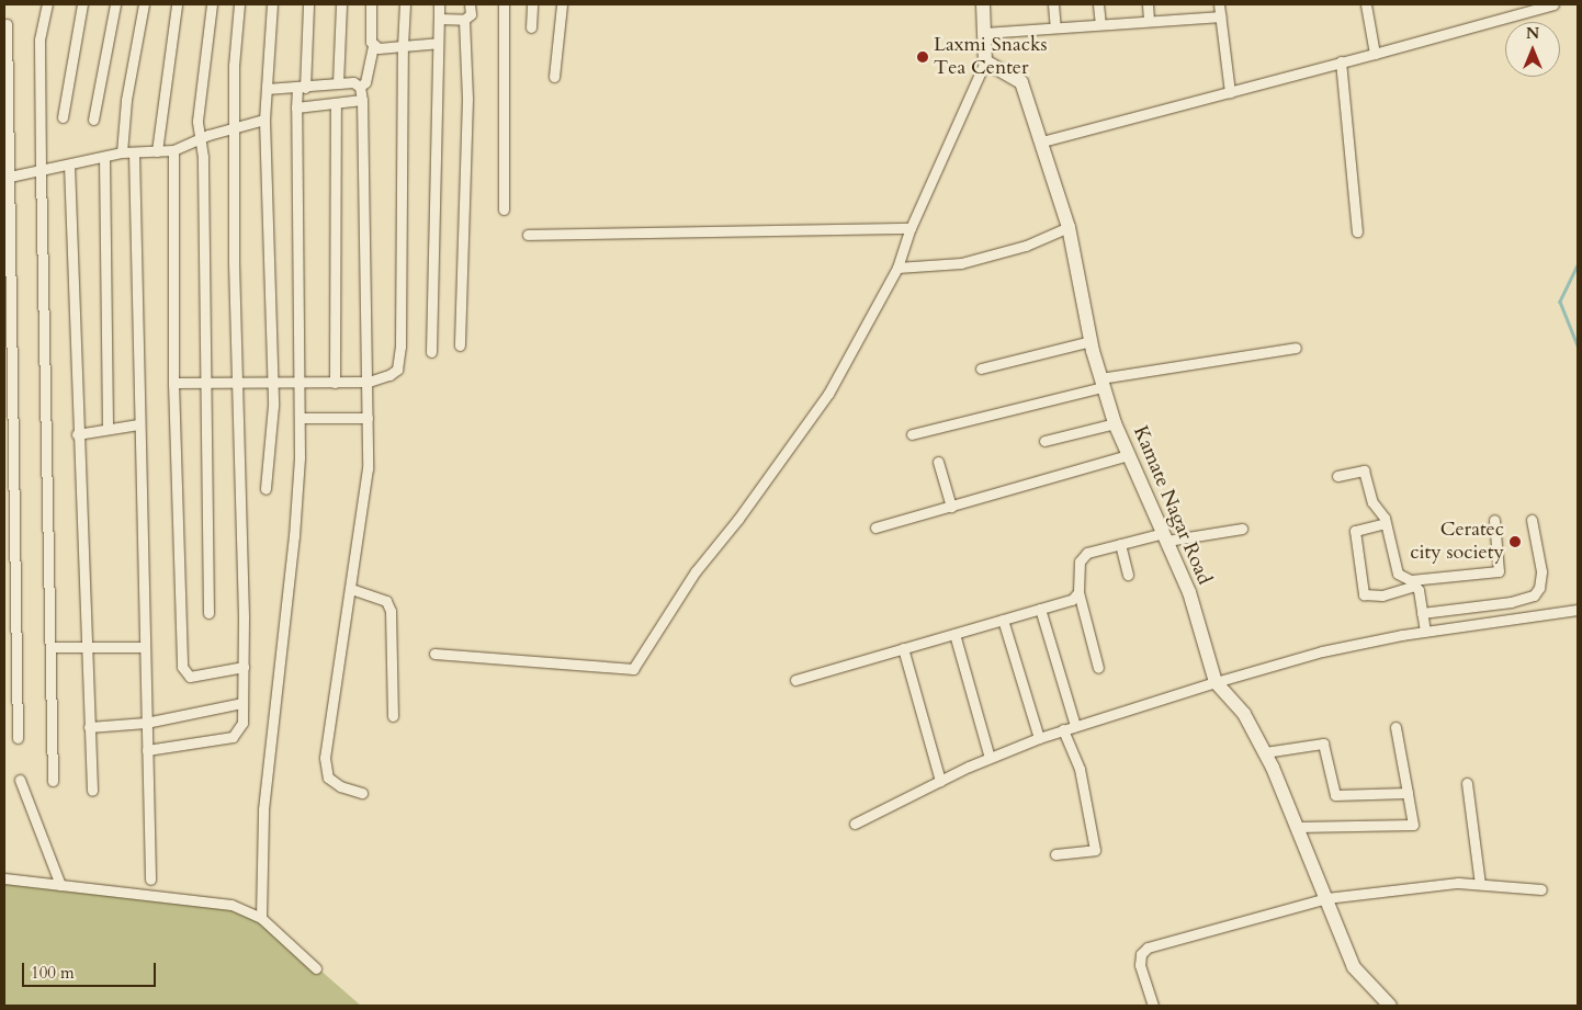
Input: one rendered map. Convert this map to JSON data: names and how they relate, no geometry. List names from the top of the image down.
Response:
{
  "streets": {
    "street": ["Kamate Nagar Road"]
  },
  "places": ["Laxmi Snacks Tea Center", "Ceratec city society"],
  "scale_bar": "100 m",
  "north": "top"
}
